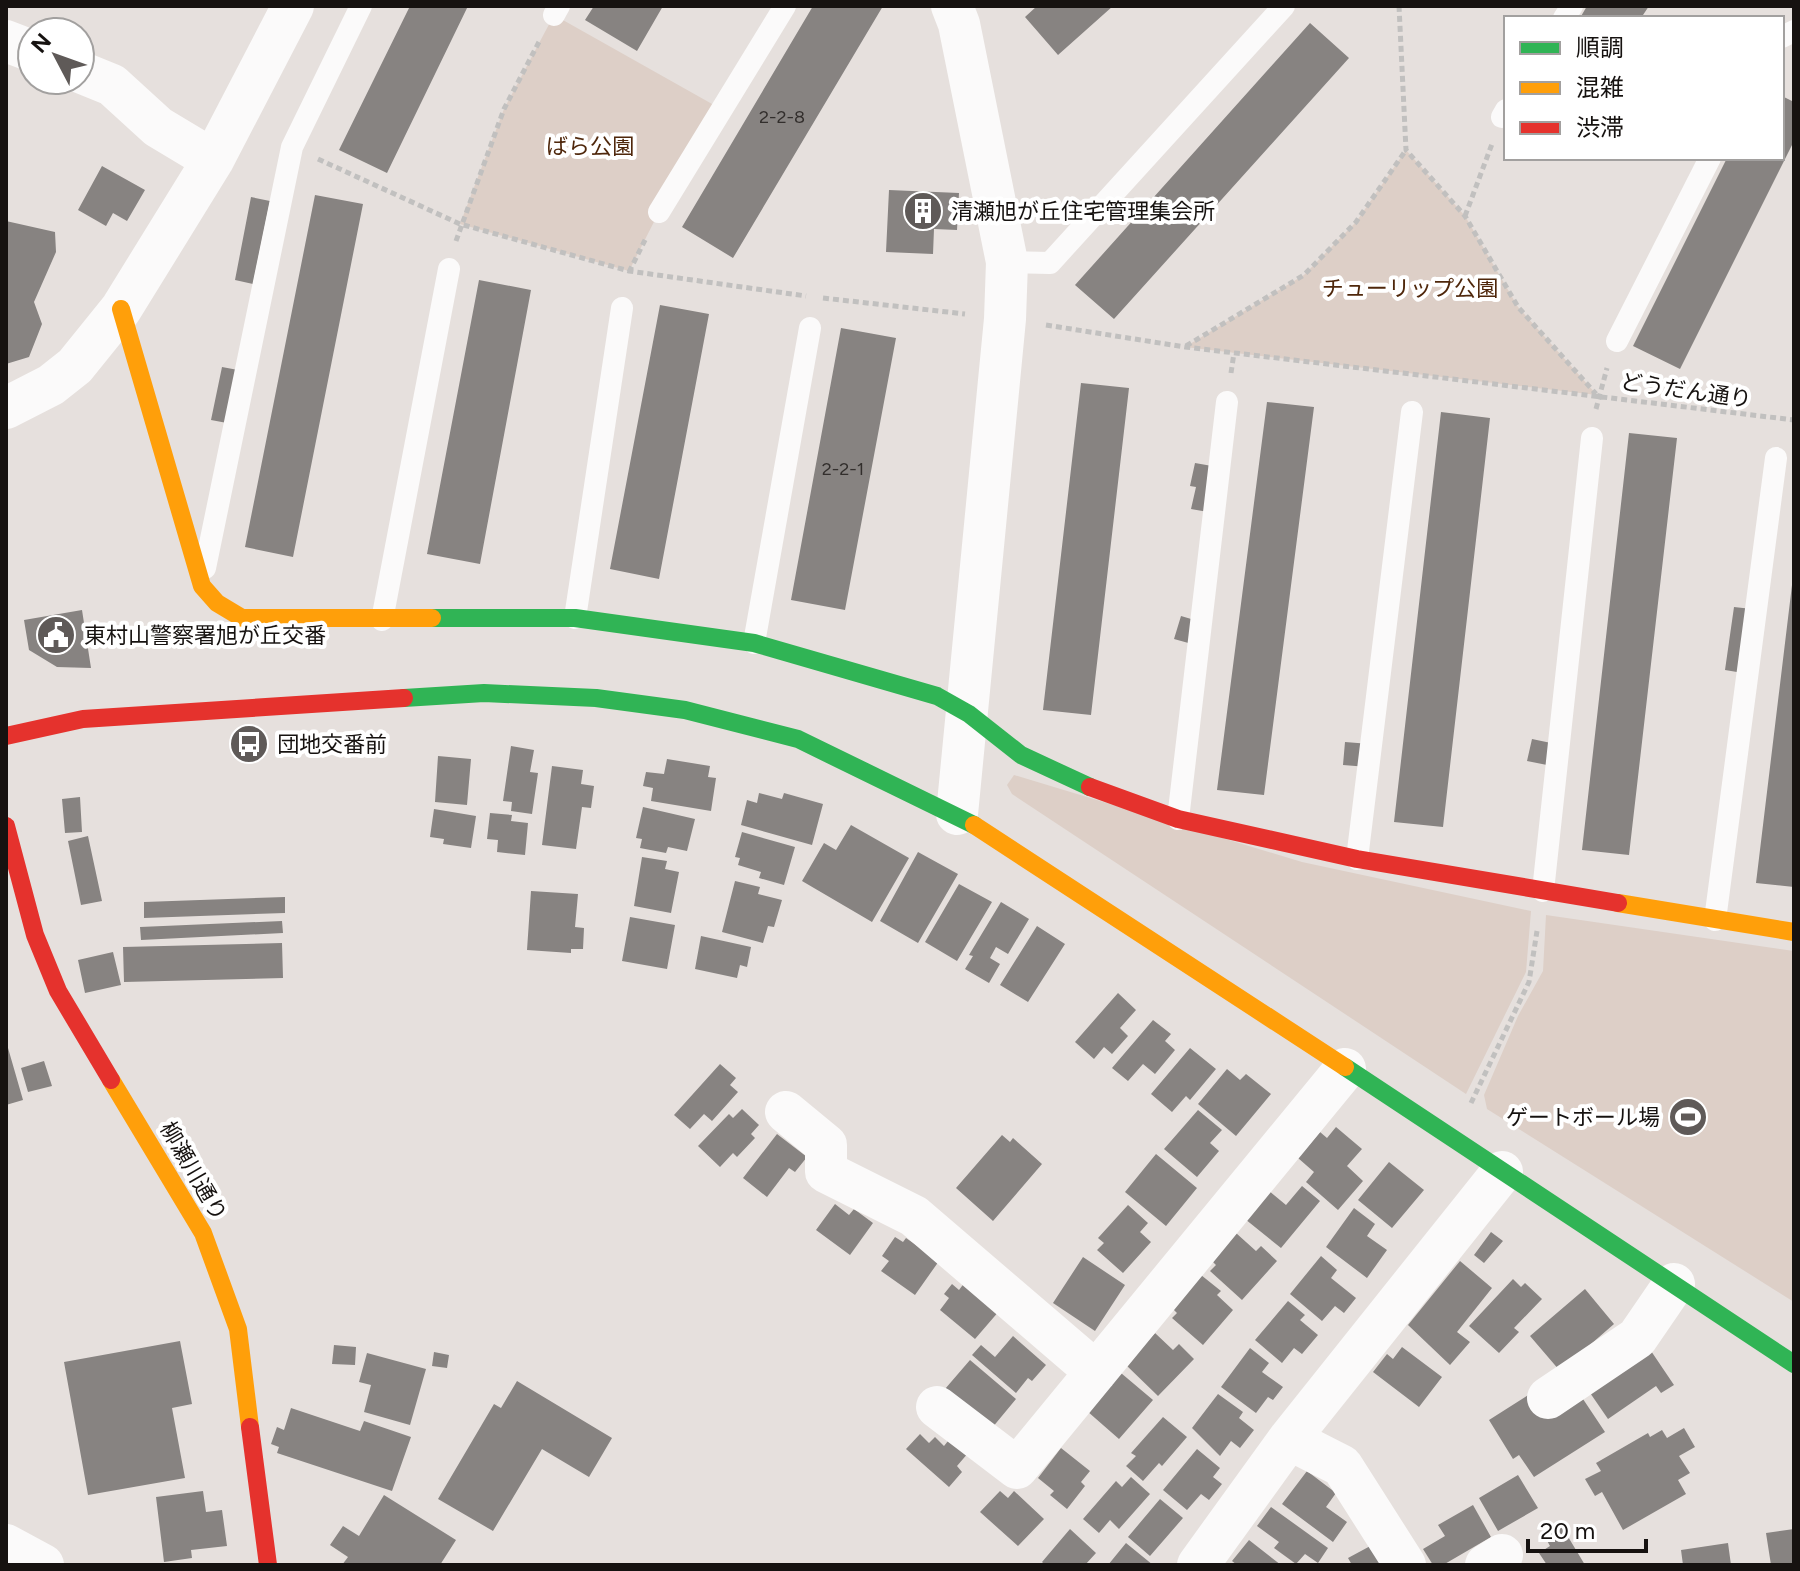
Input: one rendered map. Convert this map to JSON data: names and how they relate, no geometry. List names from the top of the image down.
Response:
{
  "streets": {
    "street": ["柳瀬川通り"],
    "path": ["どうだん通り"]
  },
  "parks": ["ばら公園", "チューリップ公園"],
  "places": {
    "building": ["清瀬旭が丘住宅管理集会所"],
    "public building": ["東村山警察署旭が丘交番"],
    "bus stop": ["団地交番前"],
    "sports": ["ゲートボール場"]
  },
  "house_numbers": ["2-2-8", "2-2-1"],
  "legend": ["順調", "混雑", "渋滞"],
  "scale_bar": "20 m",
  "north": "top left"
}
